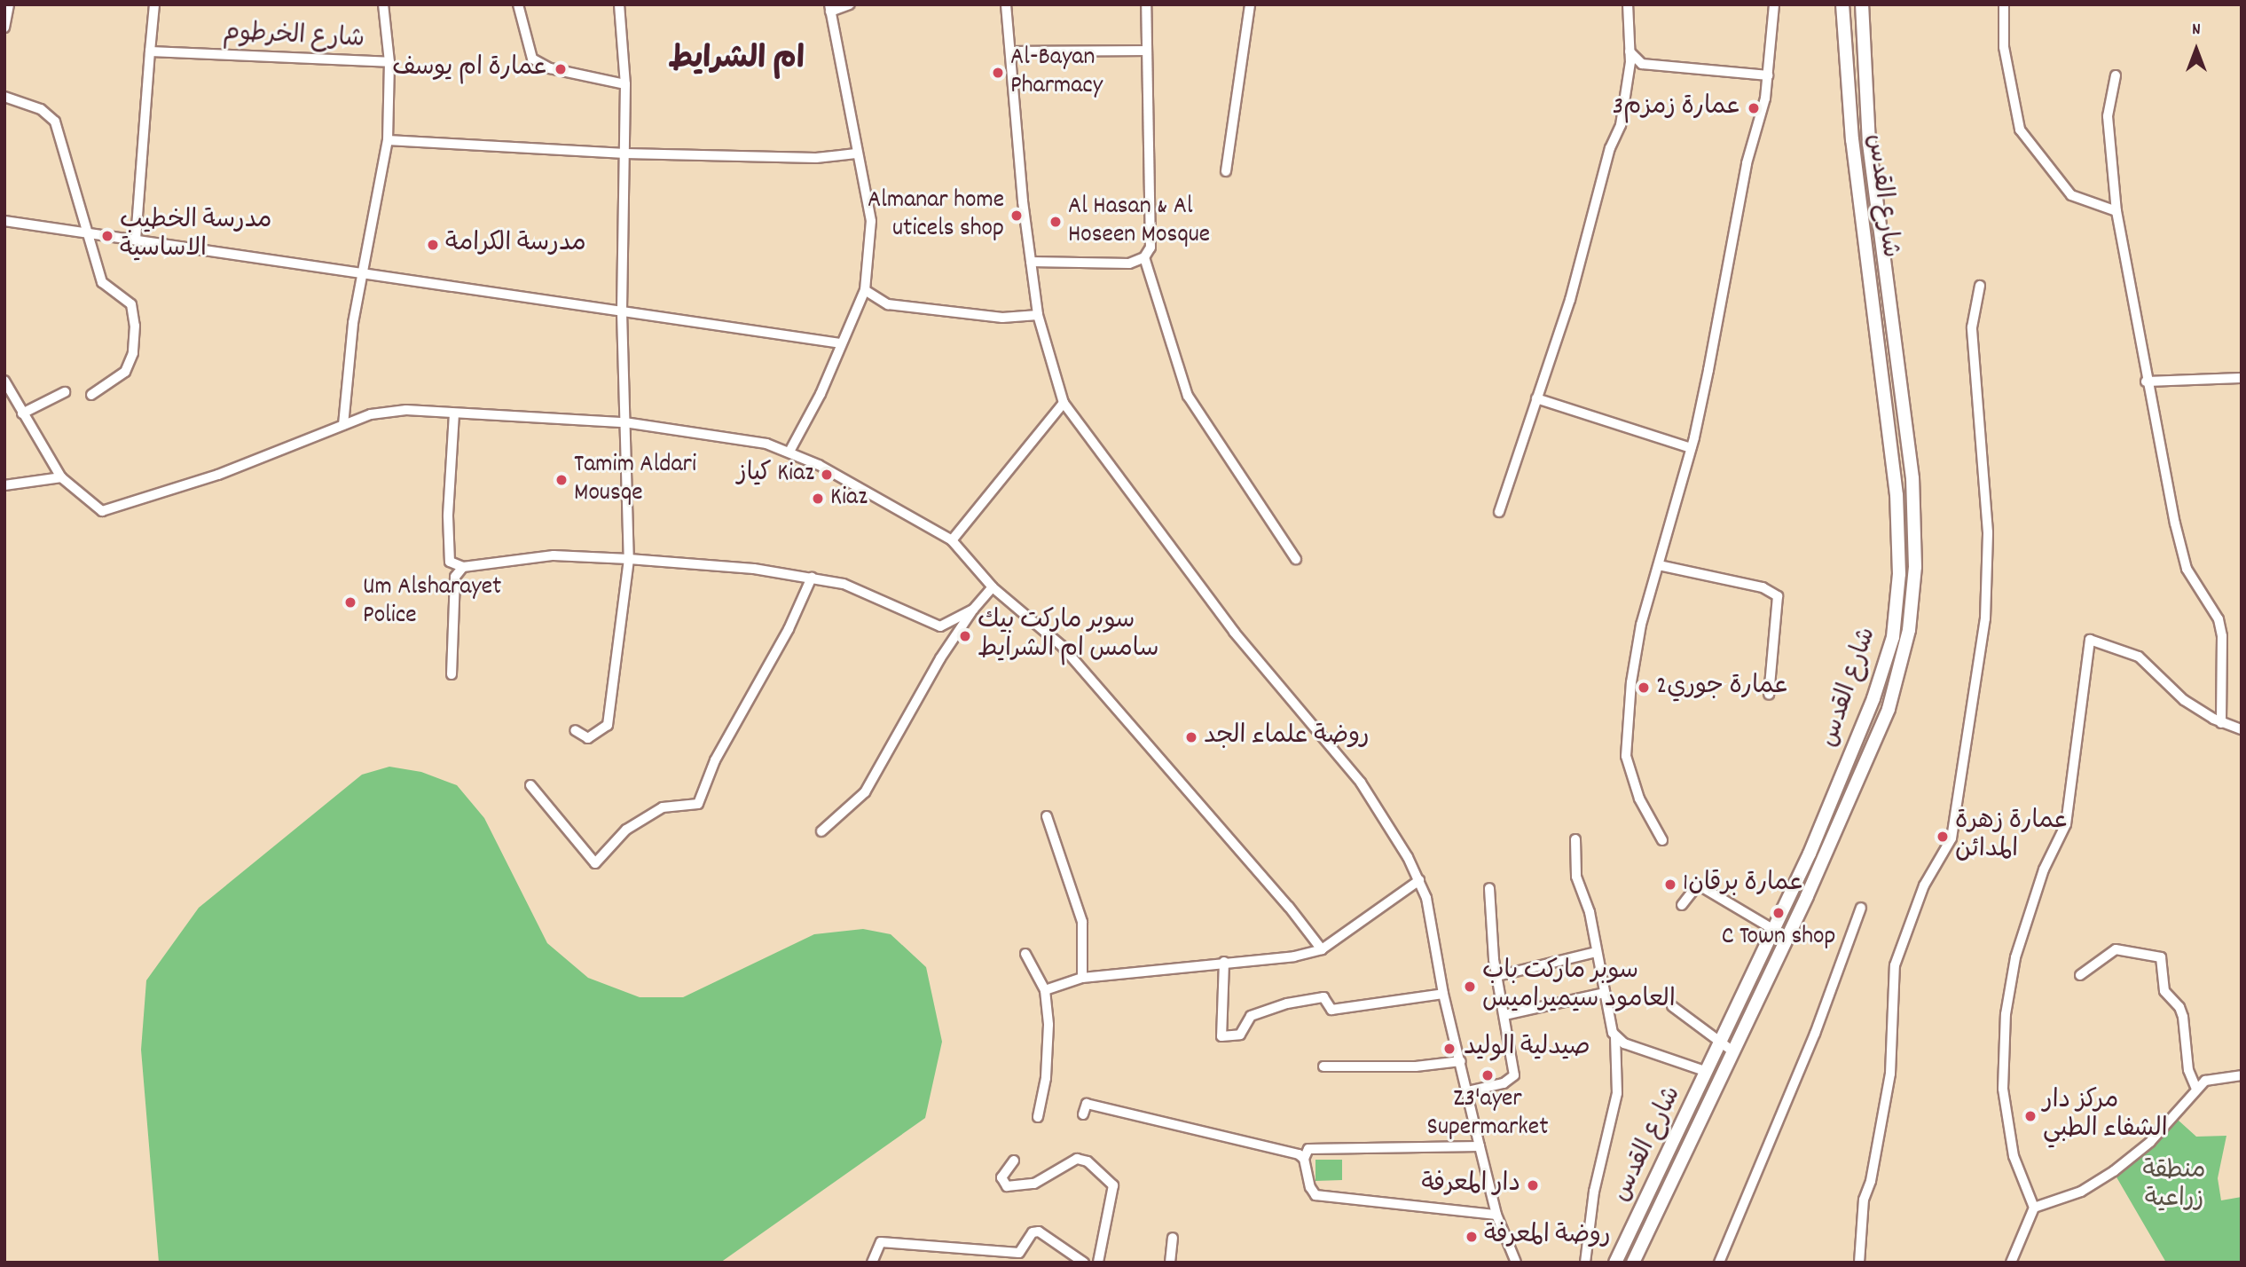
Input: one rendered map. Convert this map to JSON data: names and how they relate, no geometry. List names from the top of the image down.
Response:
{
  "streets": {
    "main road": ["شارع القدس"],
    "street": ["شارع الخرطوم"]
  },
  "districts": ["ام الشرايط"],
  "parks": ["منطقة زراعية"],
  "places": [
    "عمارة ام يوسف",
    "Al-Bayan Pharmacy",
    "عمارة زمزم3",
    "Almanar home uticels shop",
    "Al Hasan & Al Hoseen Mosque",
    "مدرسة الخطيب الاساسية",
    "مدرسة الكرامة",
    "كياز Kiaz",
    "Tamim Aldari Mousqe",
    "Kiaz",
    "Um Alsharayet Police",
    "سوبر ماركت بيك سامس ام الشرايط",
    "عمارة جوري2",
    "روضة علماء الجد",
    "عمارة زهرة المدائن",
    "1عمارة برقان",
    "C Town shop",
    "سوبر ماركت باب العامود سيميراميس",
    "صيدلية الوليد",
    "Z3'ayer Supermarket",
    "مركز دار الشفاء الطبي",
    "دار المعرفة",
    "روضة المعرفة"
  ],
  "north": "top"
}
